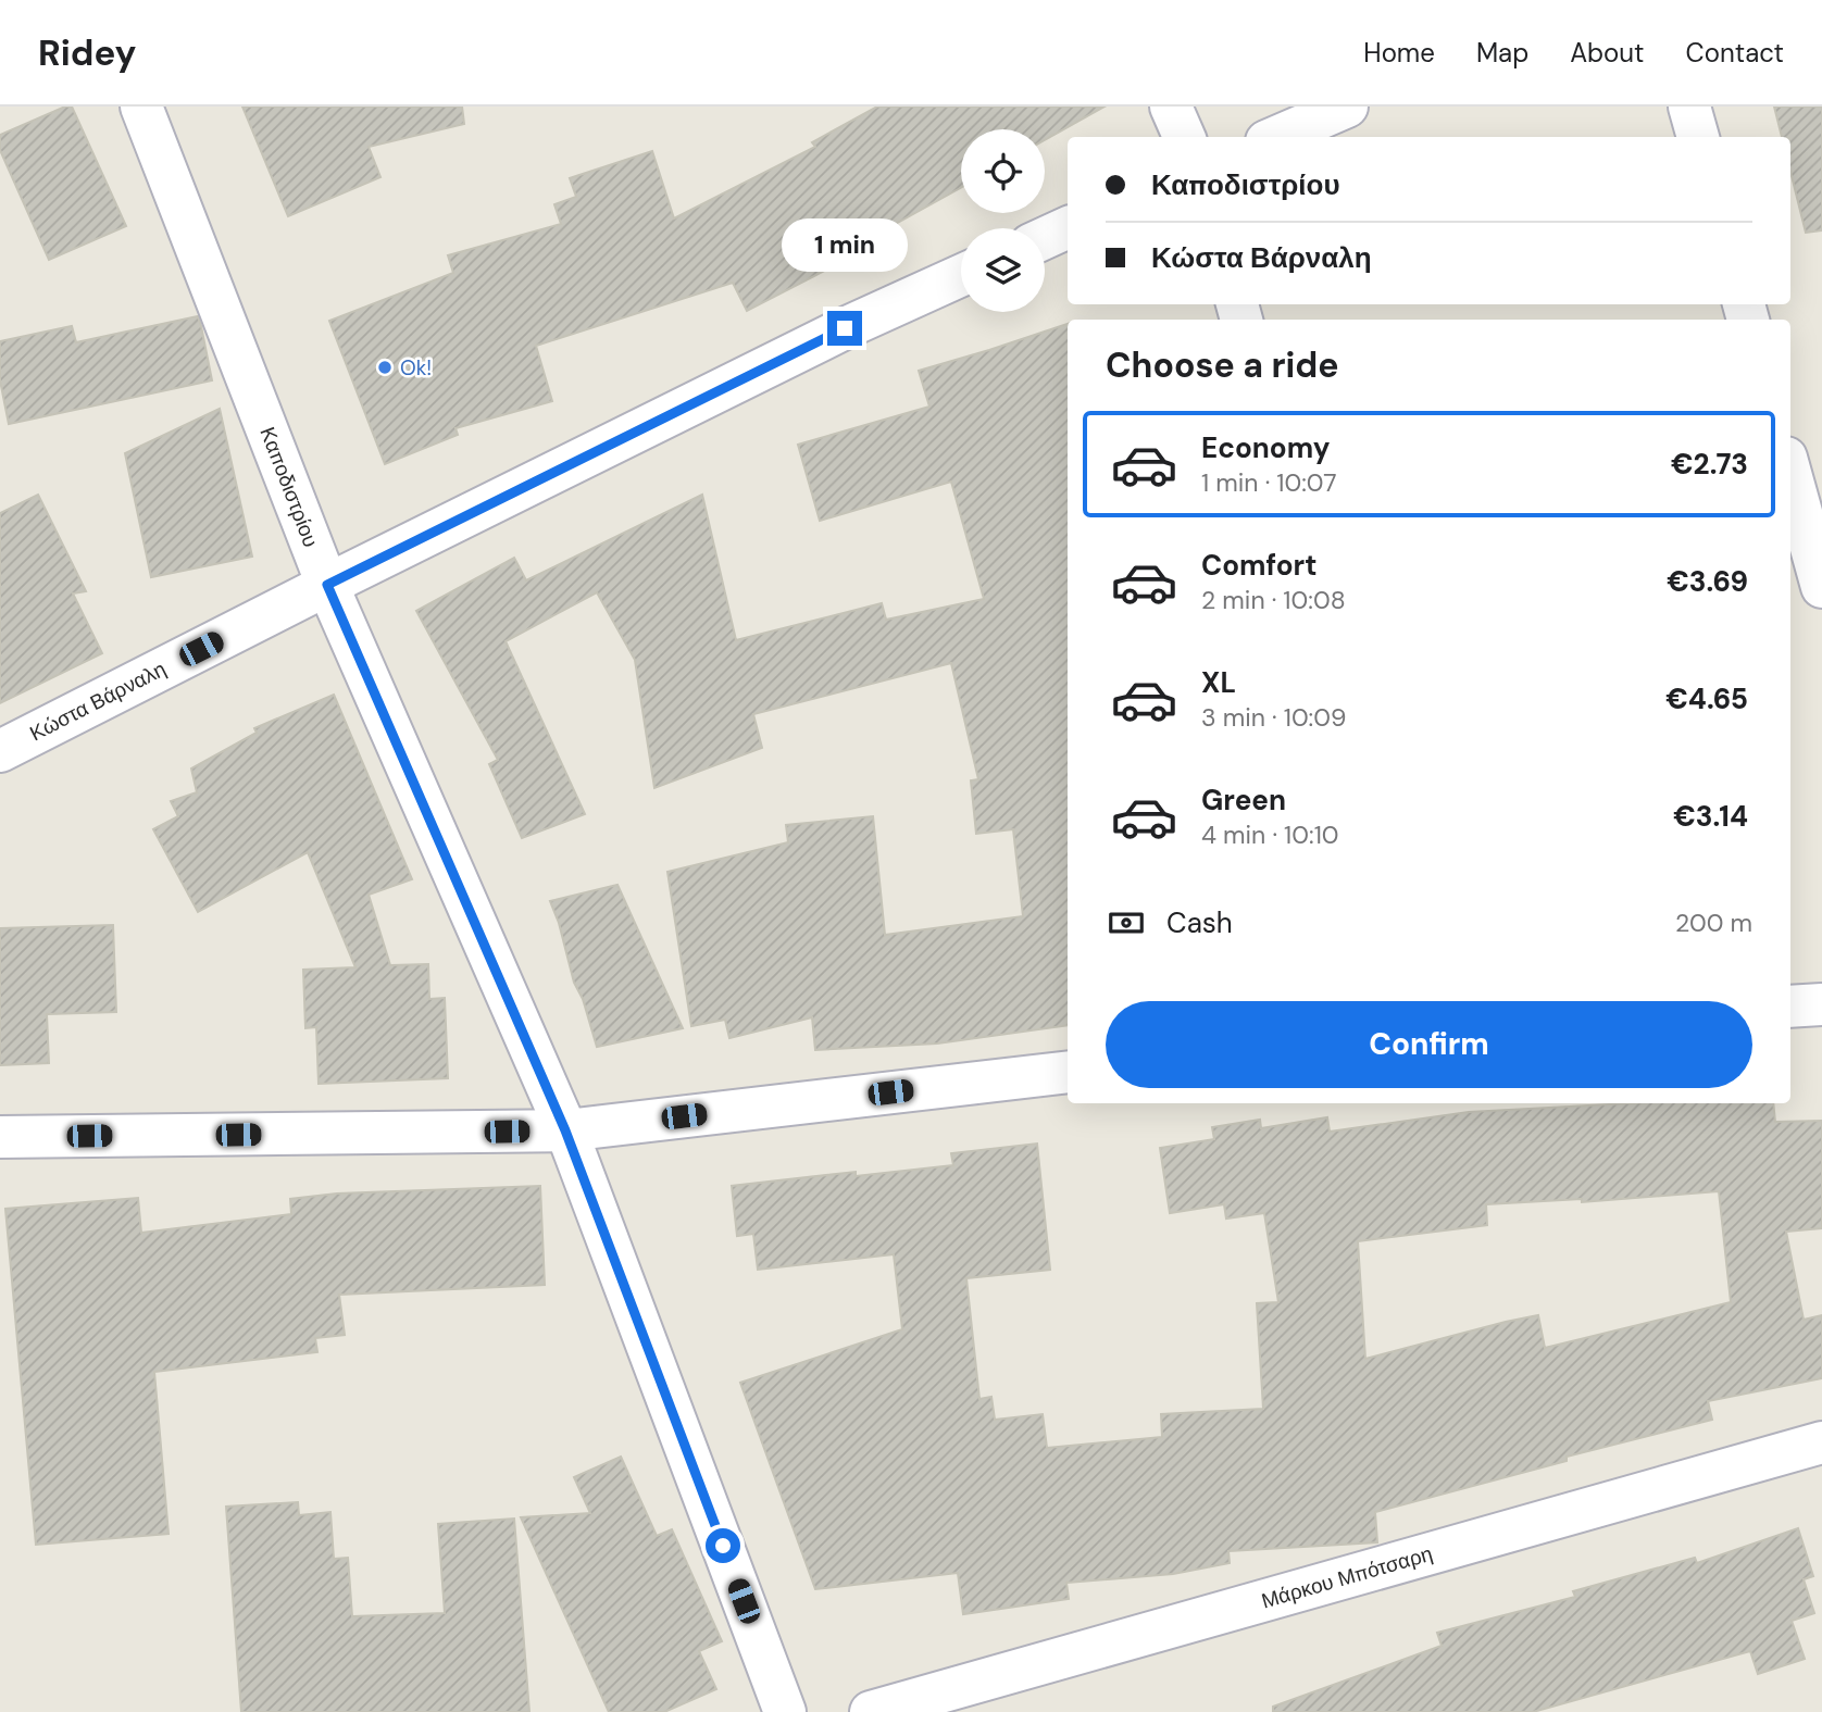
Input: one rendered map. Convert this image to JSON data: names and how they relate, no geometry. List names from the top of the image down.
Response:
{
  "streets": {
    "street": ["Καποδιστρίου", "Κώστα Βάρναλη", "Μάρκου Μπότσαρη"]
  },
  "crossings": [
    ["Καποδιστρίου", "Κώστα Βάρναλη"]
  ],
  "places": ["Ok!"],
  "page": {
    "header": "Ridey",
    "nav": [
      "Home",
      "Map",
      "About",
      "Contact"
    ],
    "banner": ["Καποδιστρίου", "Κώστα Βάρναλη"],
    "bubble": "1 min",
    "heading": "Choose a ride",
    "list": [
      {
        "name": "Economy",
        "note": "1 min · 10:07",
        "value": "€2.73"
      },
      {
        "name": "Comfort",
        "note": "2 min · 10:08",
        "value": "€3.69"
      },
      {
        "name": "XL",
        "note": "3 min · 10:09",
        "value": "€4.65"
      },
      {
        "name": "Green",
        "note": "4 min · 10:10",
        "value": "€3.14"
      }
    ],
    "pay": ["Cash", "200 m"],
    "buttons": "Confirm"
  }
}
